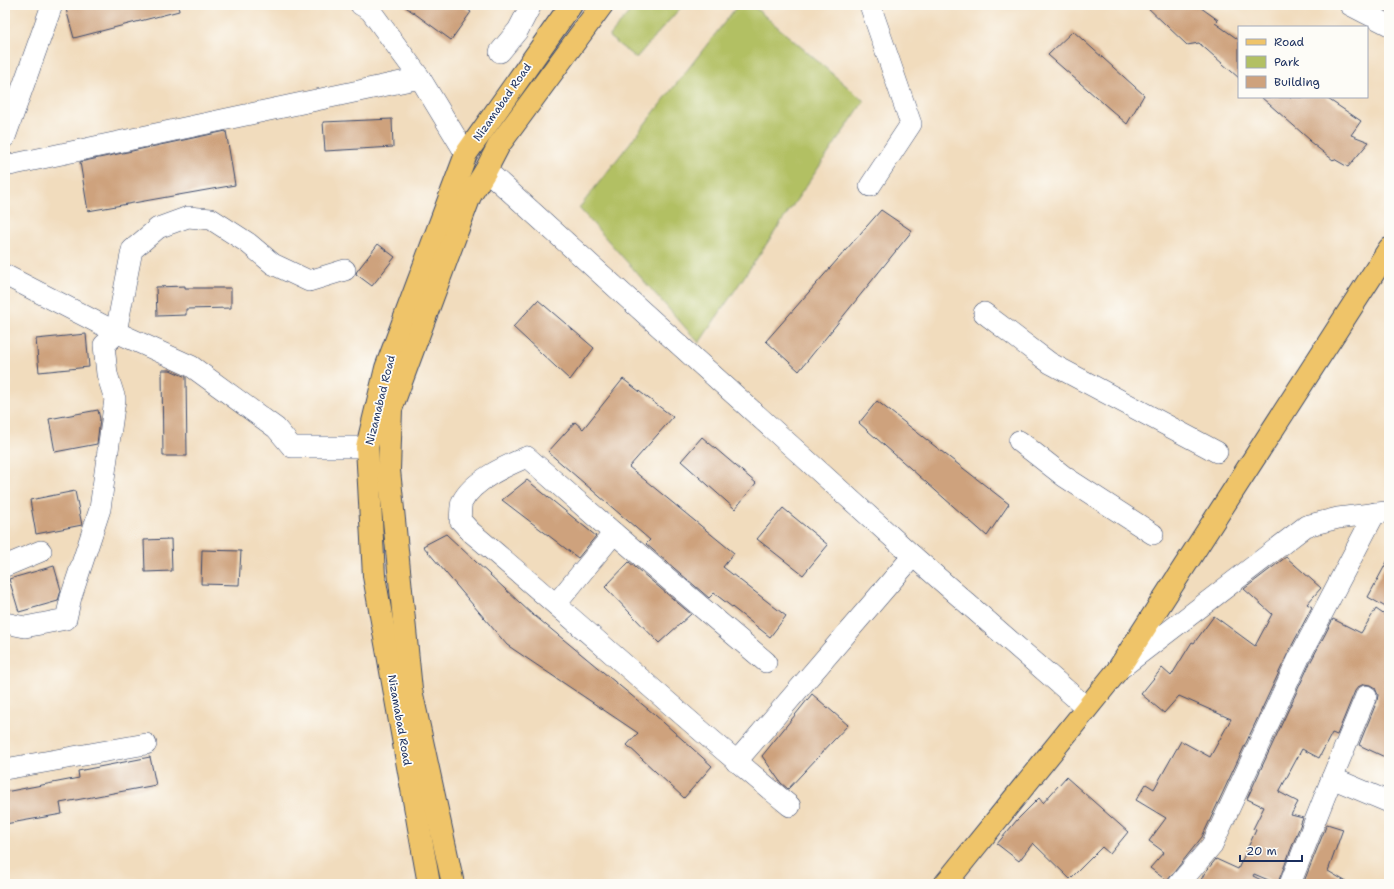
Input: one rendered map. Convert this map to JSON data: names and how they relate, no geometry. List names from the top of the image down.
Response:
{
  "streets": {
    "main road": ["Nizamabad Road"]
  },
  "legend": ["Road", "Park", "Building"],
  "scale_bar": "20 m"
}
